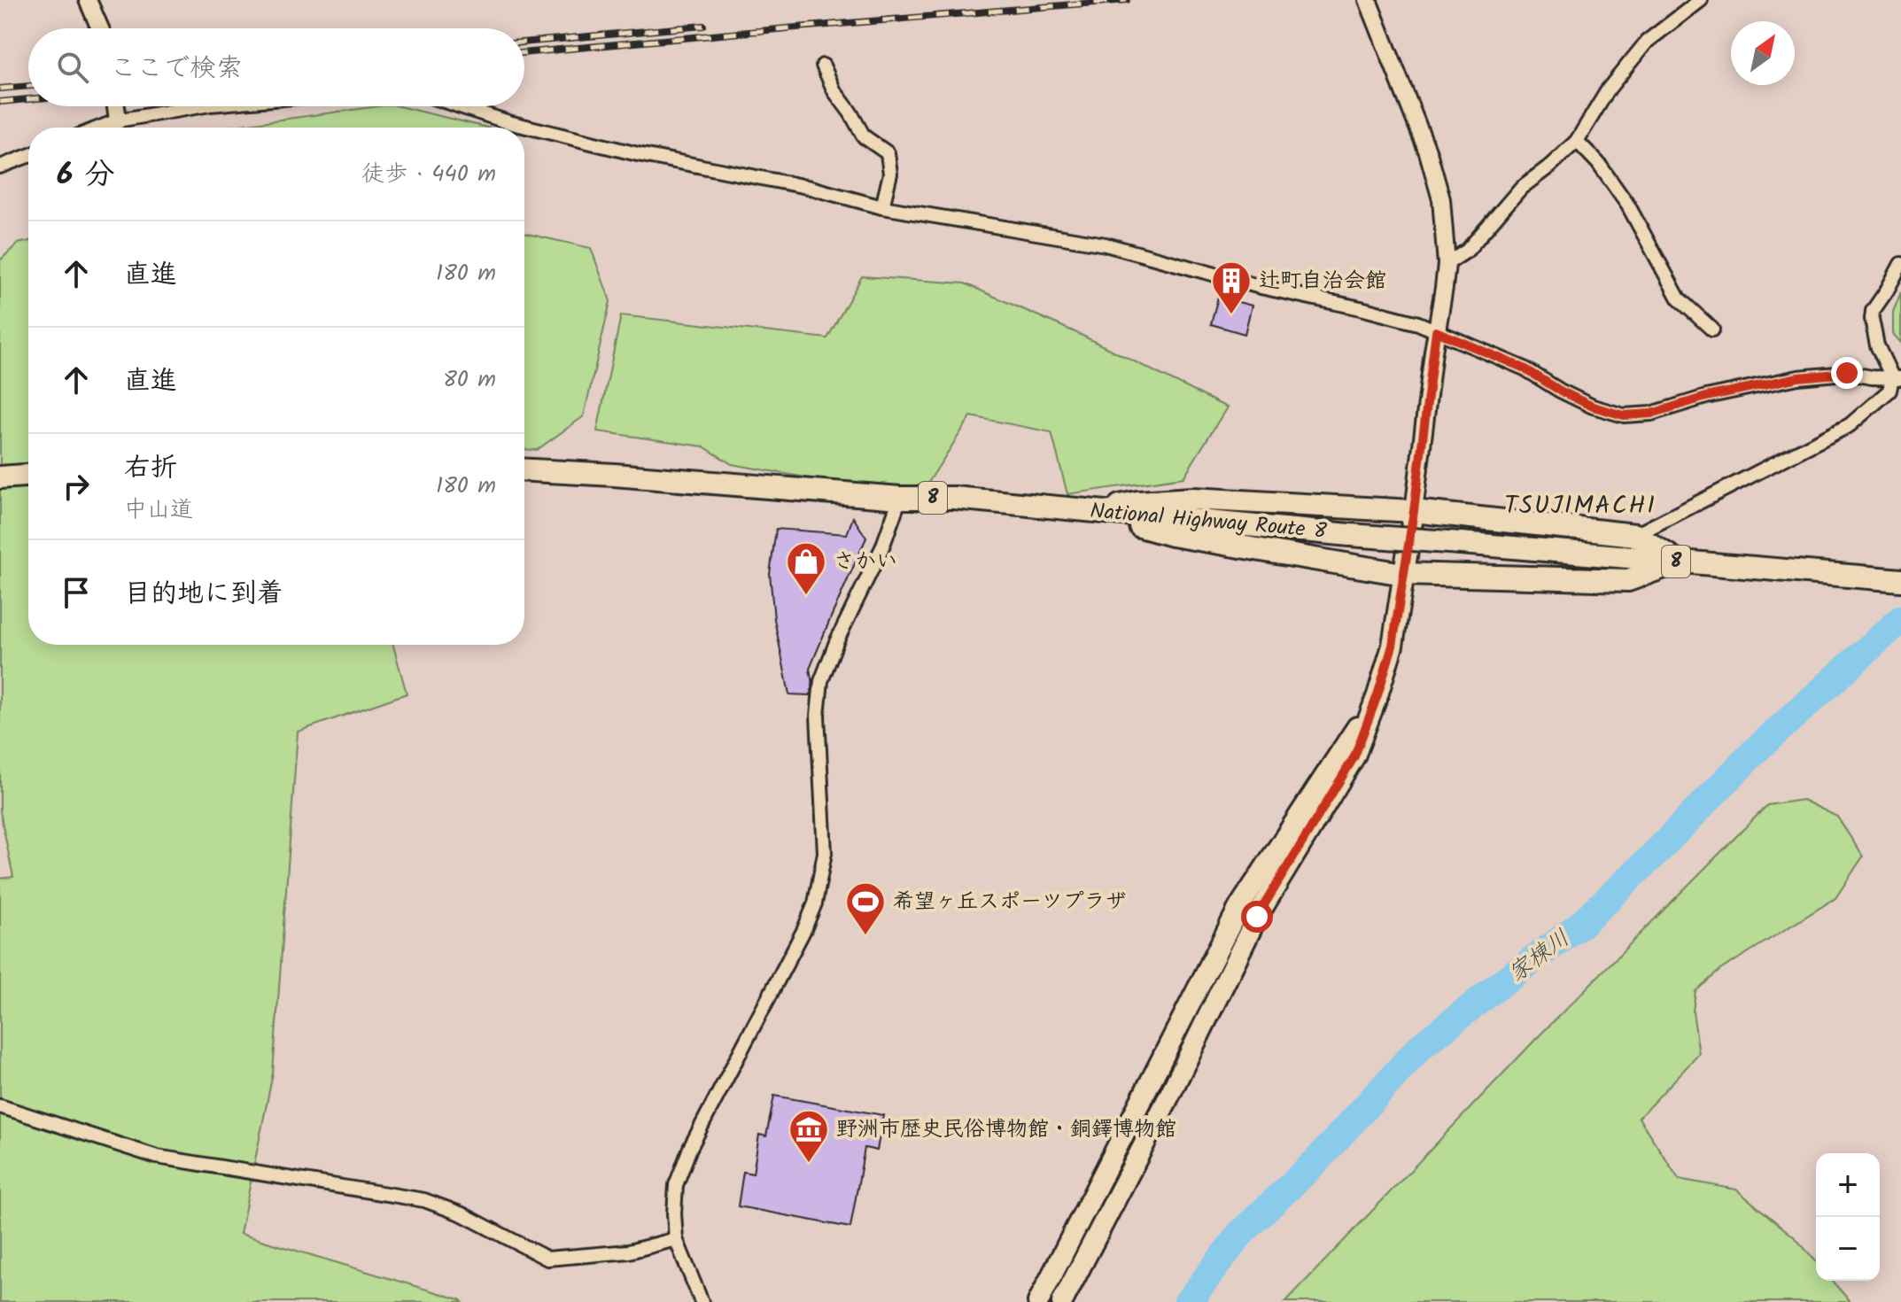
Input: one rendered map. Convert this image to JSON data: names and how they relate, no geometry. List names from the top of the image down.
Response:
{
  "streets": {
    "highway": ["8", "National Highway Route 8"]
  },
  "districts": ["TSUJIMACHI"],
  "water": ["家棟川"],
  "places": {
    "building": ["辻町自治会館"],
    "shop": ["さかい"],
    "sports": ["希望ヶ丘スポーツプラザ"],
    "museum": ["野洲市歴史民俗博物館・銅鐸博物館"]
  },
  "north": "top right",
  "page": {
    "search": "ここで検索",
    "heading": ["6 分", "徒歩 · 440 m"],
    "list": [
      ["直進", "180 m"],
      ["直進", "80 m"],
      ["右折", "中山道", "180 m"],
      "目的地に到着"
    ],
    "map_buttons": ["+", "−"]
  }
}
